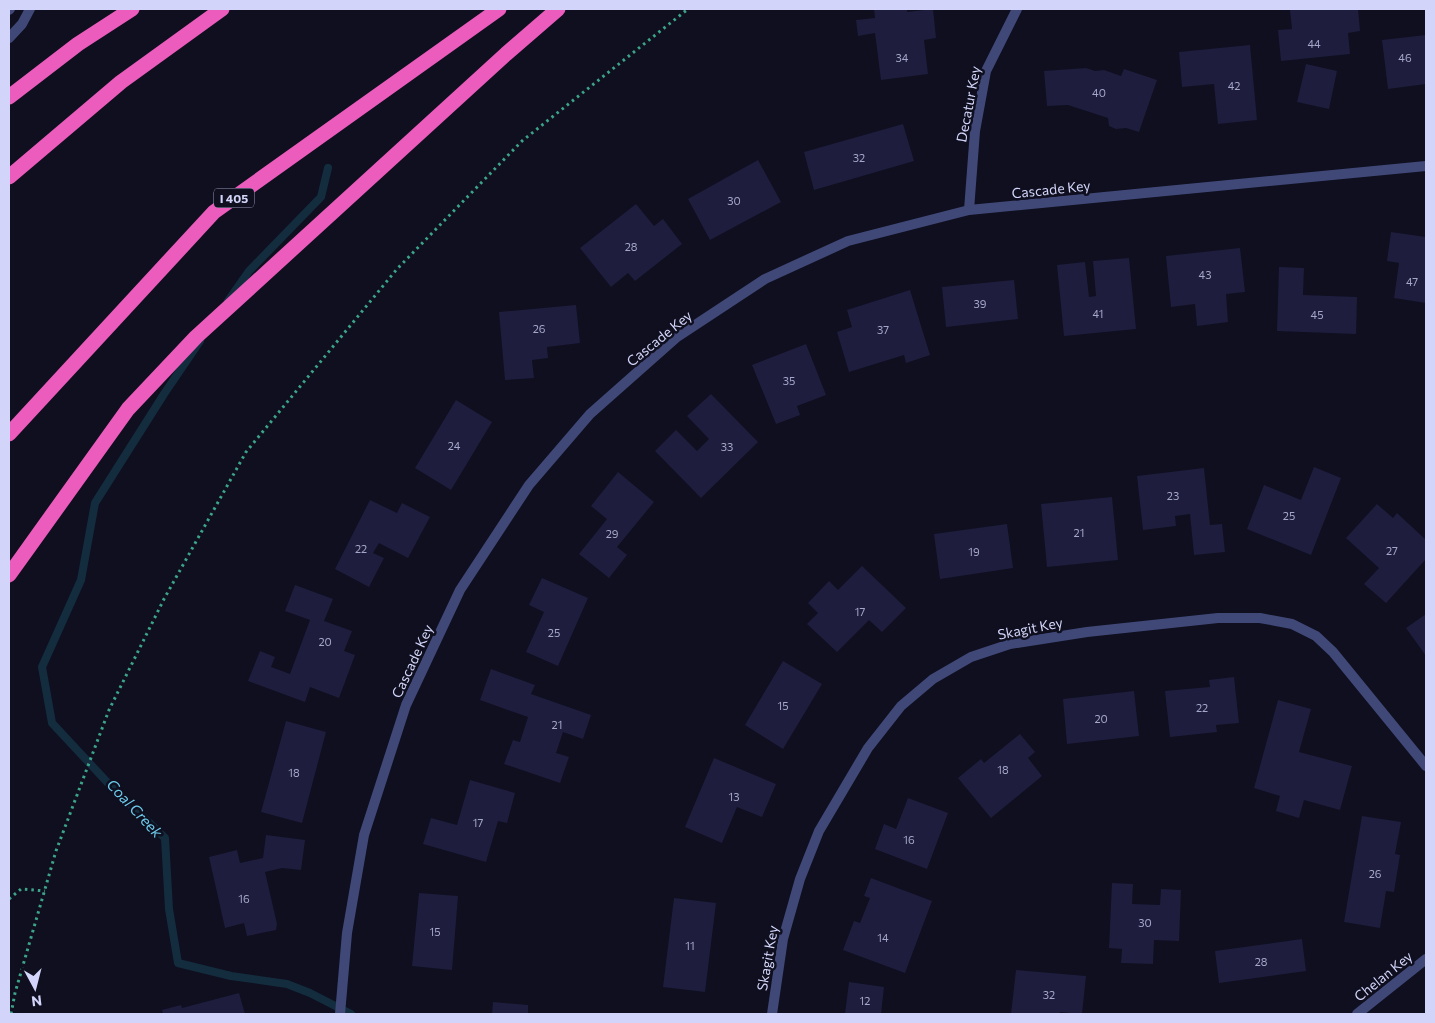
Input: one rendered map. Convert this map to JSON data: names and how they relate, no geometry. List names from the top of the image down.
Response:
{
  "streets": {
    "highway": ["I 405"],
    "street": [
      "Decatur Key",
      "Cascade Key",
      "Skagit Key",
      "Chelan Key"
    ]
  },
  "crossings": [
    ["Decatur Key", "Cascade Key"]
  ],
  "water": ["Coal Creek"],
  "house_numbers": [
    "44",
    "34",
    "46",
    "42",
    "40",
    "32",
    "30",
    "28",
    "43",
    "47",
    "39",
    "41",
    "45",
    "26",
    "37",
    "35",
    "24",
    "33",
    "23",
    "25",
    "21",
    "29",
    "22",
    "27",
    "19",
    "17",
    "25",
    "20",
    "15",
    "22",
    "20",
    "21",
    "18",
    "18",
    "13",
    "17",
    "16",
    "26",
    "16",
    "30",
    "15",
    "14",
    "11",
    "28",
    "32",
    "12"
  ],
  "north": "bottom"
}
